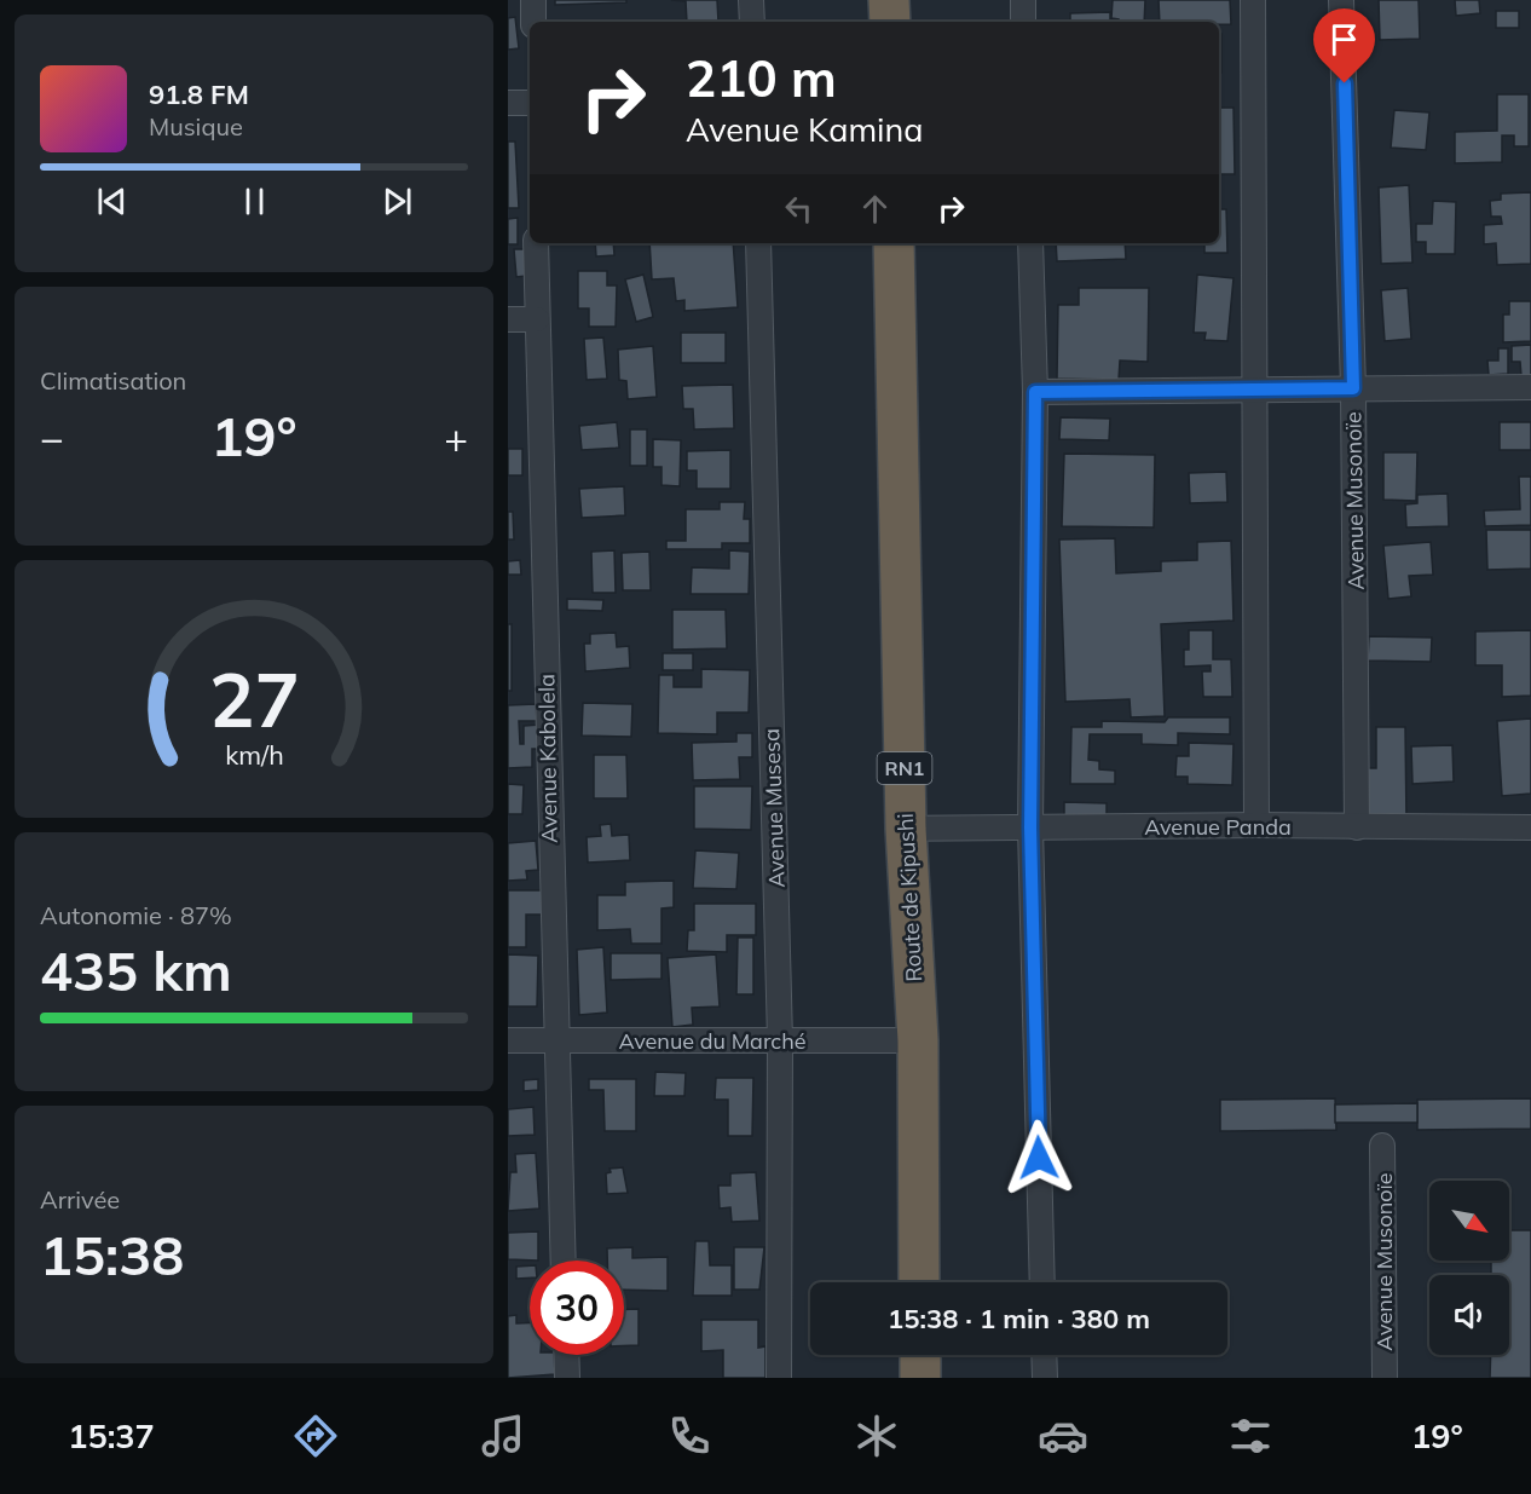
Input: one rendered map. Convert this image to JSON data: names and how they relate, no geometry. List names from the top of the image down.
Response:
{
  "streets": {
    "highway": ["RN1", "Route de Kipushi"],
    "street": [
      "Avenue Musonoïe",
      "Avenue Kabolela",
      "Avenue Musesa",
      "Avenue Panda",
      "Avenue du Marché"
    ]
  },
  "crossings": [
    ["Avenue Musonoïe", "Avenue Panda"],
    ["Avenue Kabolela", "Avenue du Marché"],
    ["Avenue Musesa", "Avenue du Marché"],
    ["Avenue Panda", "Route de Kipushi"],
    ["Route de Kipushi", "Avenue du Marché"]
  ],
  "north": "bottom right",
  "page": {
    "turn": ["210 m", "Avenue Kamina"],
    "song": ["91.8 FM", "Musique"],
    "tile": [
      "Climatisation",
      ["Autonomie · 87%", "435 km"],
      ["Arrivée", "15:38"]
    ],
    "heat": ["−", "19°", "+"],
    "limit": "30",
    "trip": "15:38 · 1 min · 380 m",
    "tabs": ["15:37", "19°"],
    "gauge": ["27", "km/h"]
  }
}
